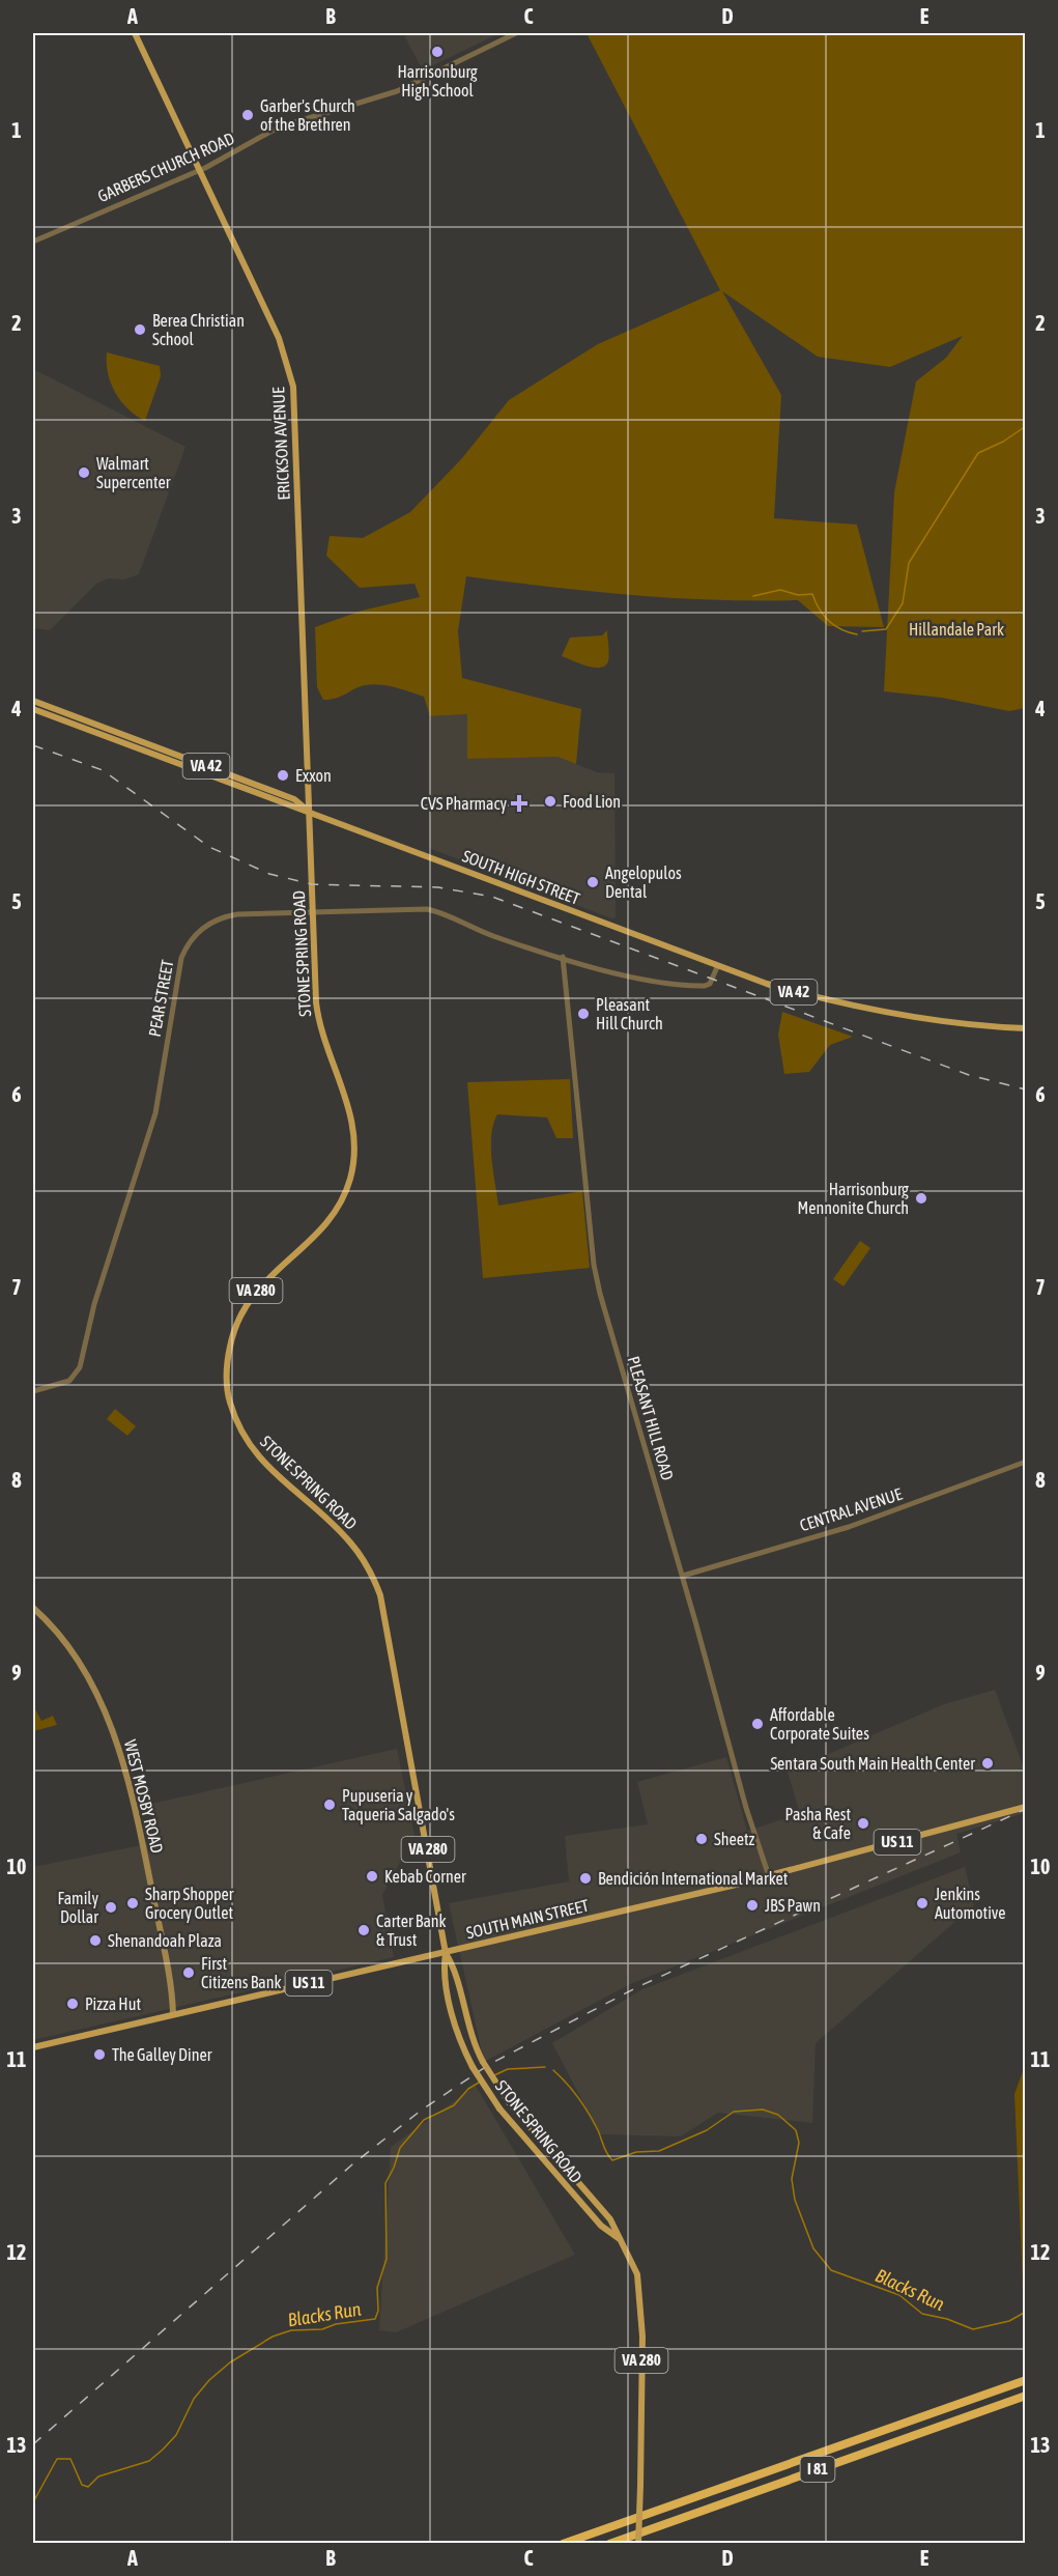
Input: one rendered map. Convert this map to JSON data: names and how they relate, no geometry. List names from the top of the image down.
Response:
{
  "streets": {
    "highway": ["I 81"],
    "main road": [
      "ERICKSON AVENUE",
      "VA 42",
      "SOUTH HIGH STREET",
      "STONE SPRING ROAD",
      "VA 280",
      "WEST MOSBY ROAD",
      "US 11",
      "SOUTH MAIN STREET"
    ],
    "street": [
      "GARBERS CHURCH ROAD",
      "PEAR STREET",
      "PLEASANT HILL ROAD",
      "CENTRAL AVENUE"
    ]
  },
  "crossings": [
    ["GARBERS CHURCH ROAD", "ERICKSON AVENUE"],
    ["ERICKSON AVENUE", "VA 42"],
    ["ERICKSON AVENUE", "SOUTH HIGH STREET"],
    ["ERICKSON AVENUE", "STONE SPRING ROAD"],
    ["VA 42", "SOUTH HIGH STREET"],
    ["VA 42", "STONE SPRING ROAD"],
    ["SOUTH HIGH STREET", "STONE SPRING ROAD"],
    ["SOUTH HIGH STREET", "PEAR STREET"],
    ["STONE SPRING ROAD", "PEAR STREET"],
    ["STONE SPRING ROAD", "SOUTH MAIN STREET"],
    ["PEAR STREET", "PLEASANT HILL ROAD"],
    ["PLEASANT HILL ROAD", "CENTRAL AVENUE"],
    ["PLEASANT HILL ROAD", "SOUTH MAIN STREET"],
    ["WEST MOSBY ROAD", "SOUTH MAIN STREET"]
  ],
  "water": ["Blacks Run"],
  "parks": ["Hillandale Park"],
  "places": {
    "other": [
      "Harrisonburg High School",
      "Garber's Church of the Brethren",
      "Berea Christian School",
      "Walmart Supercenter",
      "Exxon",
      "Food Lion",
      "Angelopulos Dental",
      "Pleasant Hill Church",
      "Harrisonburg Mennonite Church",
      "Affordable Corporate Suites",
      "Sentara South Main Health Center",
      "Pupuseria y Taqueria Salgado's",
      "Pasha Rest & Cafe",
      "Sheetz",
      "Kebab Corner",
      "Bendición International Market",
      "Sharp Shopper Grocery Outlet",
      "Jenkins Automotive",
      "JBS Pawn",
      "Family Dollar",
      "Carter Bank & Trust",
      "Shenandoah Plaza",
      "First Citizens Bank",
      "Pizza Hut",
      "The Galley Diner"
    ],
    "health": ["CVS Pharmacy"]
  },
  "grid": {
    "columns": [
      "A",
      "B",
      "C",
      "D",
      "E"
    ],
    "rows": [
      "1",
      "2",
      "3",
      "4",
      "5",
      "6",
      "7",
      "8",
      "9",
      "10",
      "11",
      "12",
      "13"
    ]
  }
}
